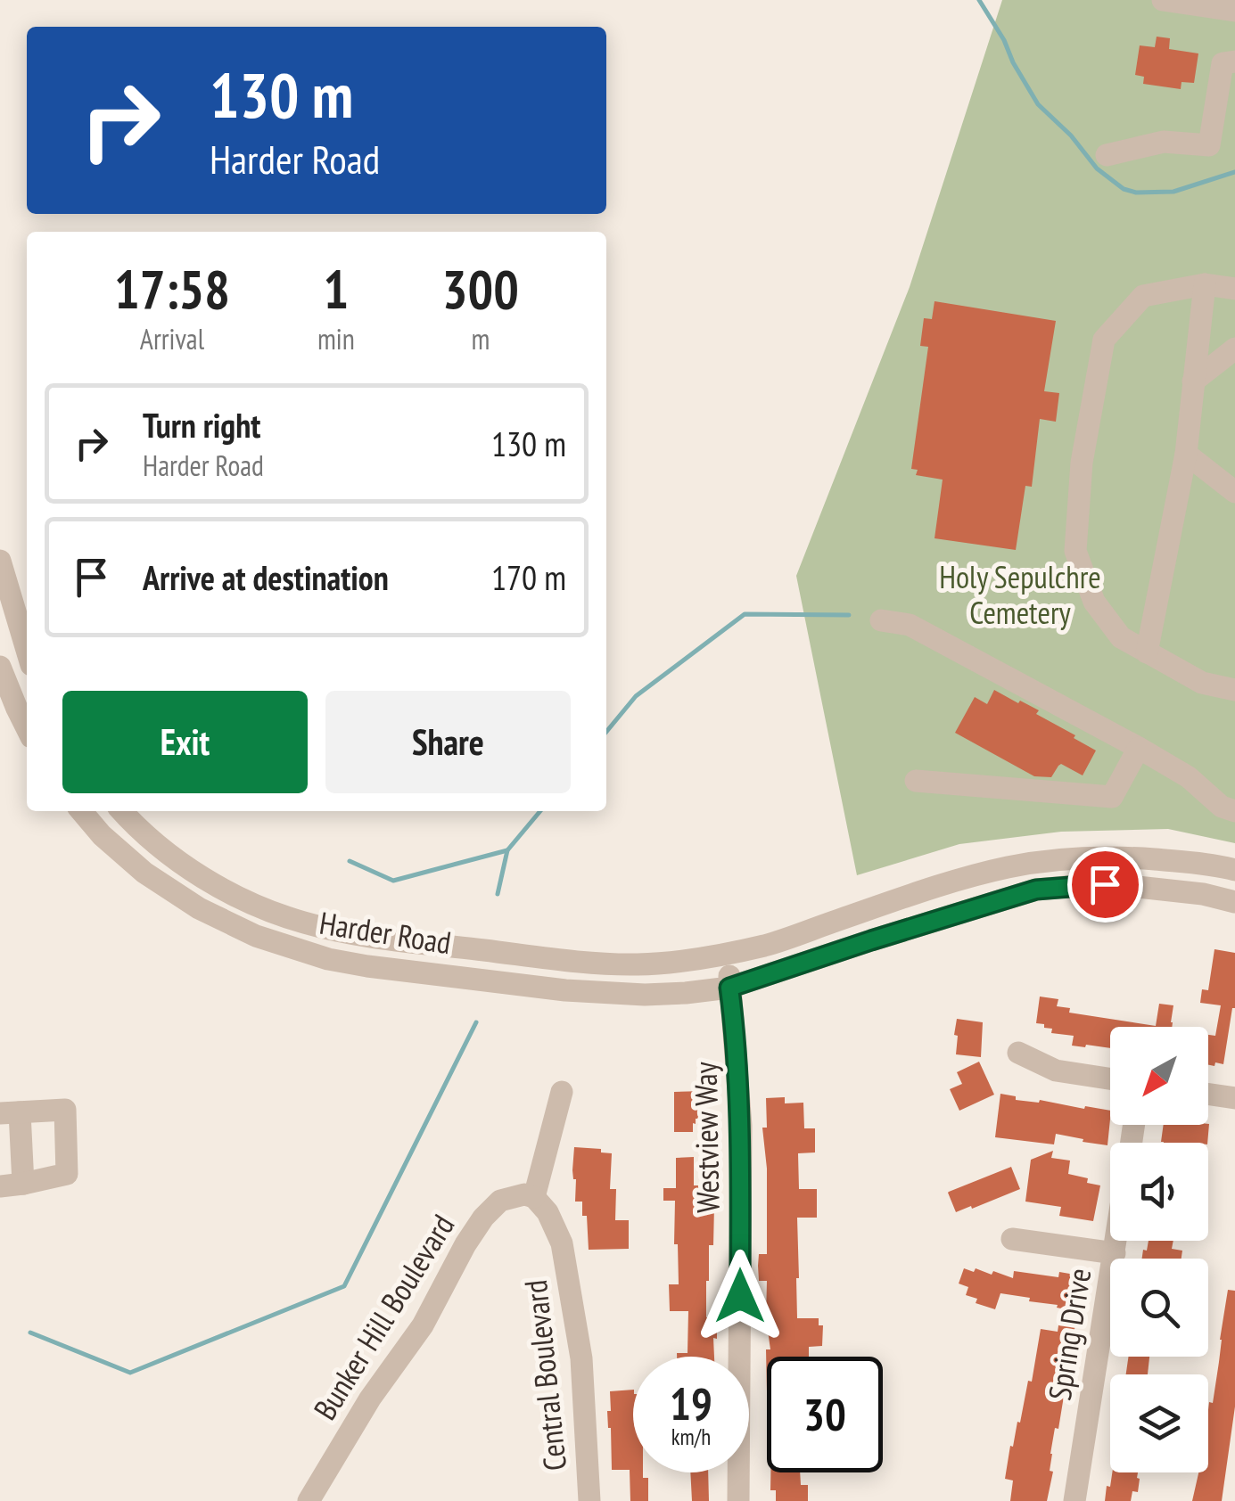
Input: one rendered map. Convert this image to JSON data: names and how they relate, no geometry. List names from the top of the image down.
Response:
{
  "streets": {
    "street": [
      "Harder Road",
      "Westview Way",
      "Bunker Hill Boulevard",
      "Spring Drive",
      "Central Boulevard"
    ]
  },
  "crossings": [
    ["Harder Road", "Westview Way"],
    ["Bunker Hill Boulevard", "Central Boulevard"]
  ],
  "parks": ["Holy Sepulchre Cemetery"],
  "north": "bottom left",
  "page": {
    "turn": ["130 m", "Harder Road"],
    "eta": [
      "17:58",
      "Arrival",
      "1",
      "min",
      "300",
      "m"
    ],
    "list": [
      {
        "name": "Turn right",
        "note": "Harder Road",
        "value": "130 m"
      },
      {
        "name": "Arrive at destination",
        "value": "170 m"
      }
    ],
    "buttons": ["Exit", "Share"],
    "speed": "19 km/h",
    "limit": "30"
  }
}
